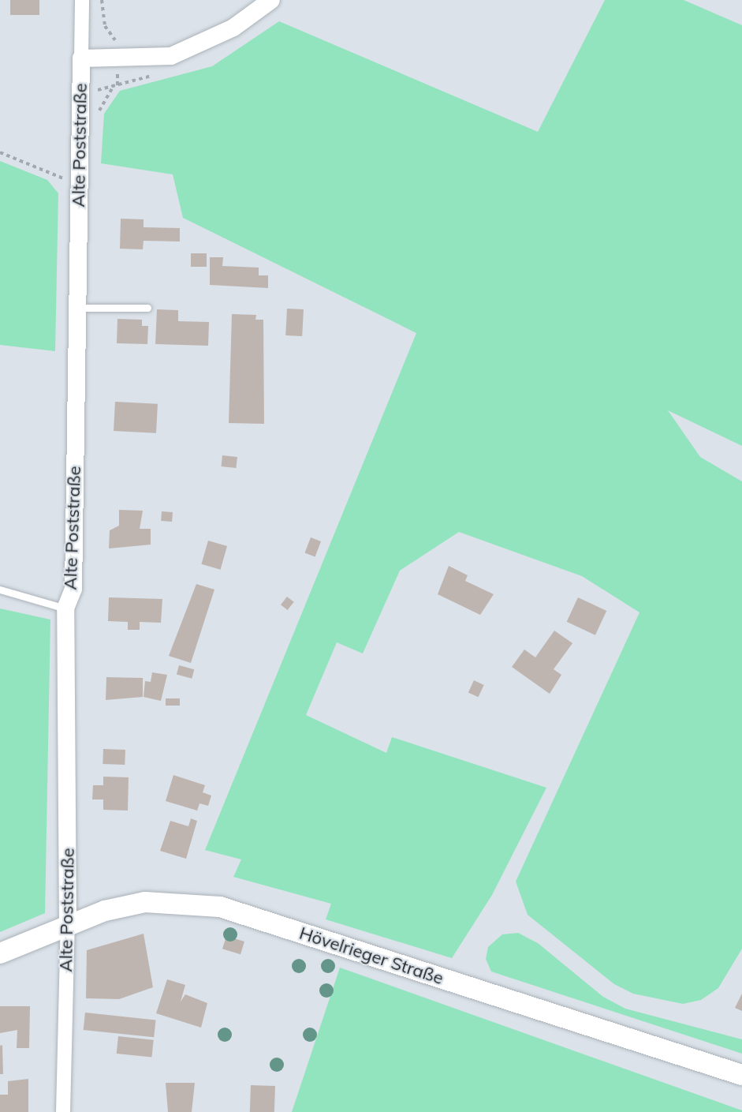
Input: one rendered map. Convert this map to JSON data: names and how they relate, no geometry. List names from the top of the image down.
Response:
{
  "streets": {
    "main road": ["Hövelrieger Straße"],
    "street": ["Alte Poststraße"]
  },
  "crossings": [
    ["Alte Poststraße", "Hövelrieger Straße"]
  ]
}
